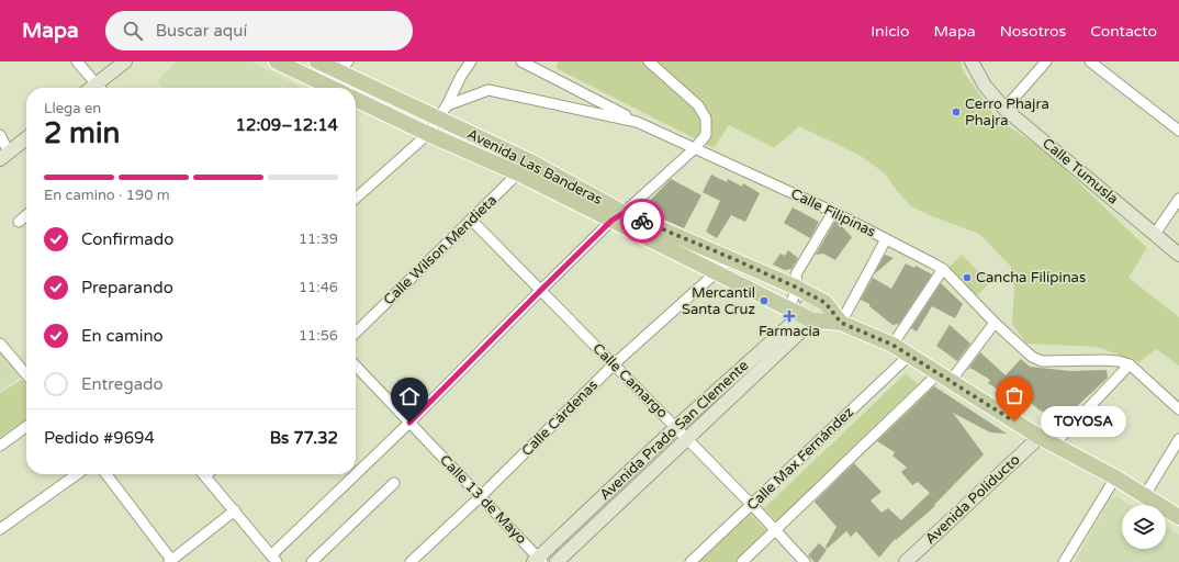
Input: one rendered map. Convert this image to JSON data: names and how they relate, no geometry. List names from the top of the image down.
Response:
{
  "streets": {
    "main road": [
      "Avenida Las Banderas",
      "Calle Tumusla",
      "Avenida Prado San Clemente",
      "Avenida Poliducto"
    ],
    "street": [
      "Calle Filipinas",
      "Calle Wilson Mendieta",
      "Calle Camargo",
      "Calle Cárdenas",
      "Calle Max Fernández",
      "Calle 13 de Mayo"
    ]
  },
  "crossings": [
    ["Avenida Las Banderas", "Calle Filipinas"],
    ["Avenida Las Banderas", "Calle Wilson Mendieta"],
    ["Avenida Las Banderas", "Calle Cárdenas"],
    ["Avenida Las Banderas", "Avenida Prado San Clemente"],
    ["Avenida Las Banderas", "Calle Max Fernández"],
    ["Avenida Las Banderas", "Avenida Poliducto"],
    ["Calle Wilson Mendieta", "Calle Camargo"],
    ["Calle Camargo", "Calle Cárdenas"],
    ["Calle Camargo", "Avenida Prado San Clemente"],
    ["Calle Camargo", "Calle Max Fernández"],
    ["Calle Cárdenas", "Calle 13 de Mayo"],
    ["Avenida Prado San Clemente", "Calle 13 de Mayo"]
  ],
  "places": {
    "other": [
      "Cerro Phajra Phajra",
      "Cancha Filípinas",
      "Mercantil Santa Cruz",
      "TOYOSA"
    ],
    "health": ["Farmacia"]
  },
  "page": {
    "header": "Mapa",
    "search": "Buscar aquí",
    "nav": [
      "Inicio",
      "Mapa",
      "Nosotros",
      "Contacto"
    ],
    "heading": ["2 min", "Llega en", "12:09–12:14"],
    "panel": ["Pedido #9694", "Bs 77.32"],
    "bar": "En camino · 190 m",
    "list": [
      ["Confirmado", "11:39"],
      ["Preparando", "11:46"],
      ["En camino", "11:56"],
      "Entregado"
    ],
    "bubble": "TOYOSA"
  }
}
